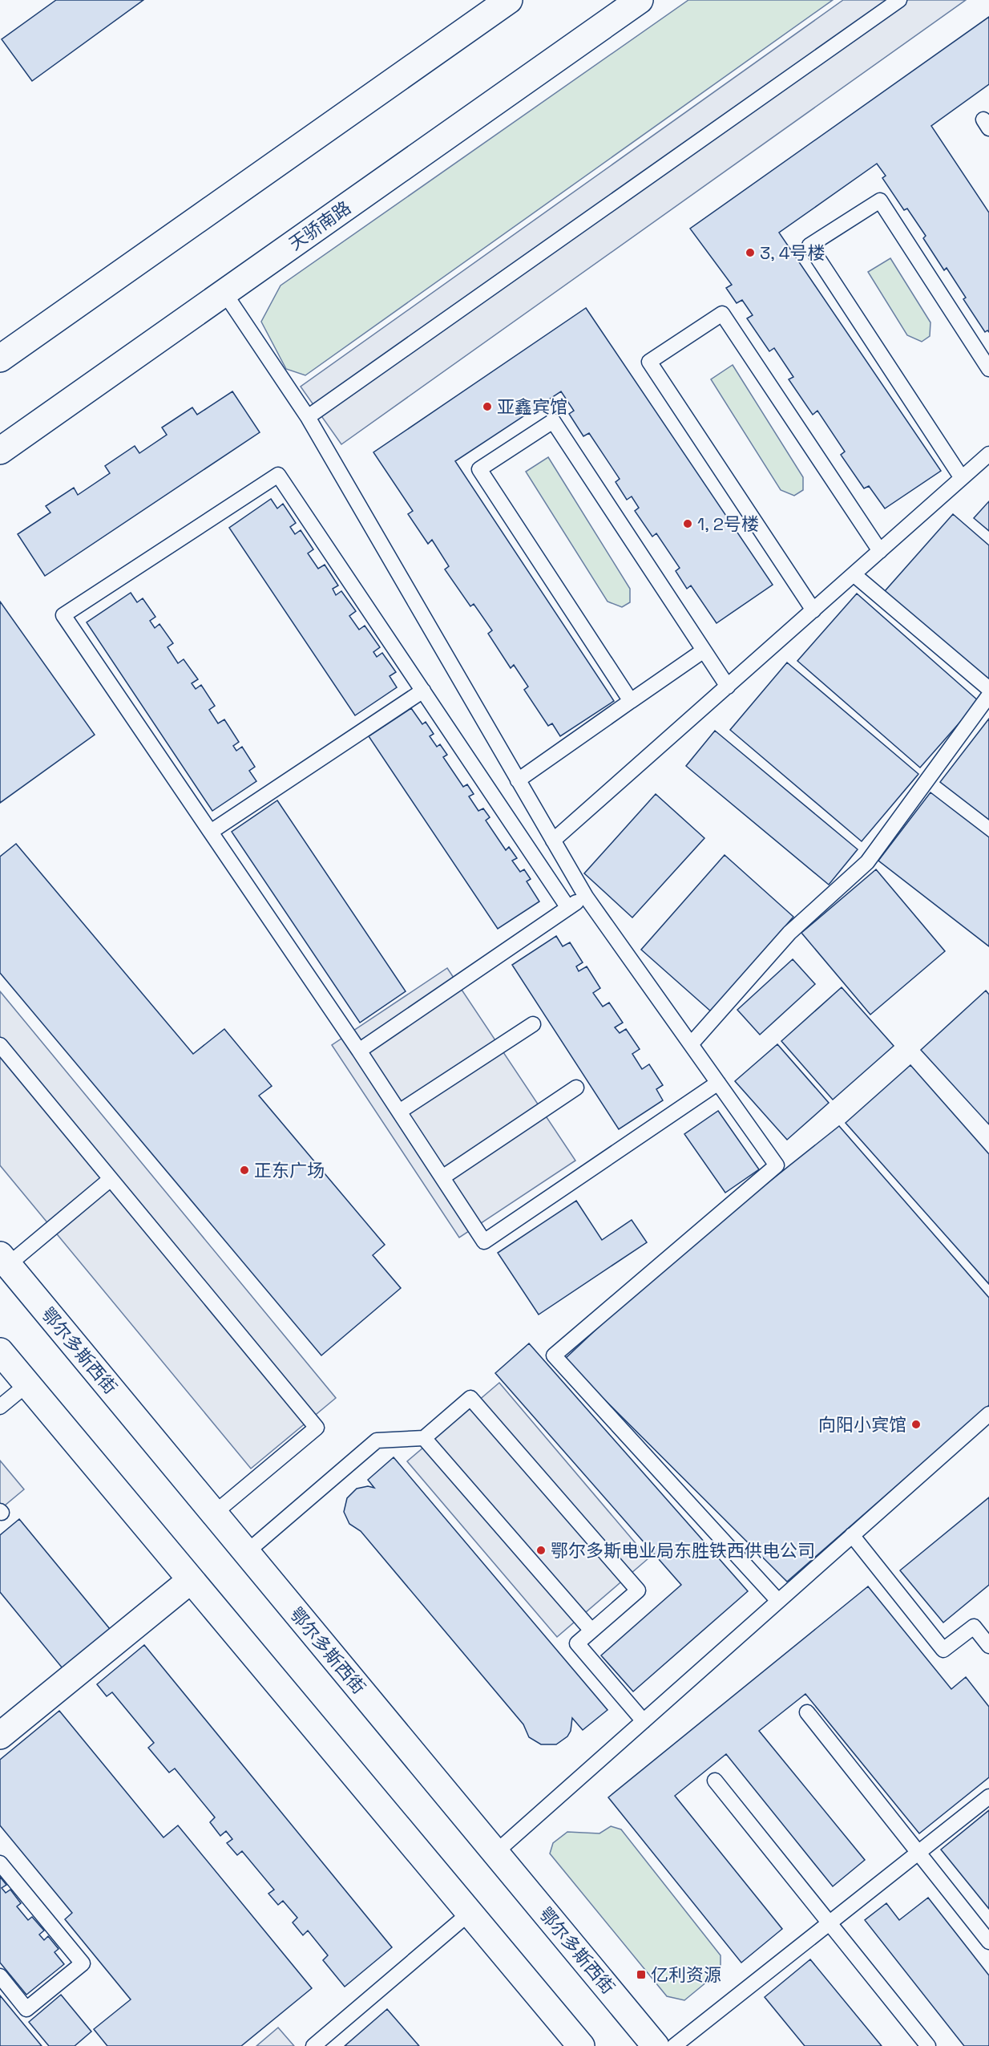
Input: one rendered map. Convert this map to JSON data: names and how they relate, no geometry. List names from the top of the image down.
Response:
{
  "streets": {
    "main road": ["天骄南路", "鄂尔多斯西街"]
  },
  "places": {
    "other": [
      "3, 4号楼",
      "亚鑫宾馆",
      "1, 2号楼",
      "正东广场",
      "向阳小宾馆",
      "鄂尔多斯电业局东胜铁西供电公司"
    ],
    "transit": ["亿利资源"]
  }
}
